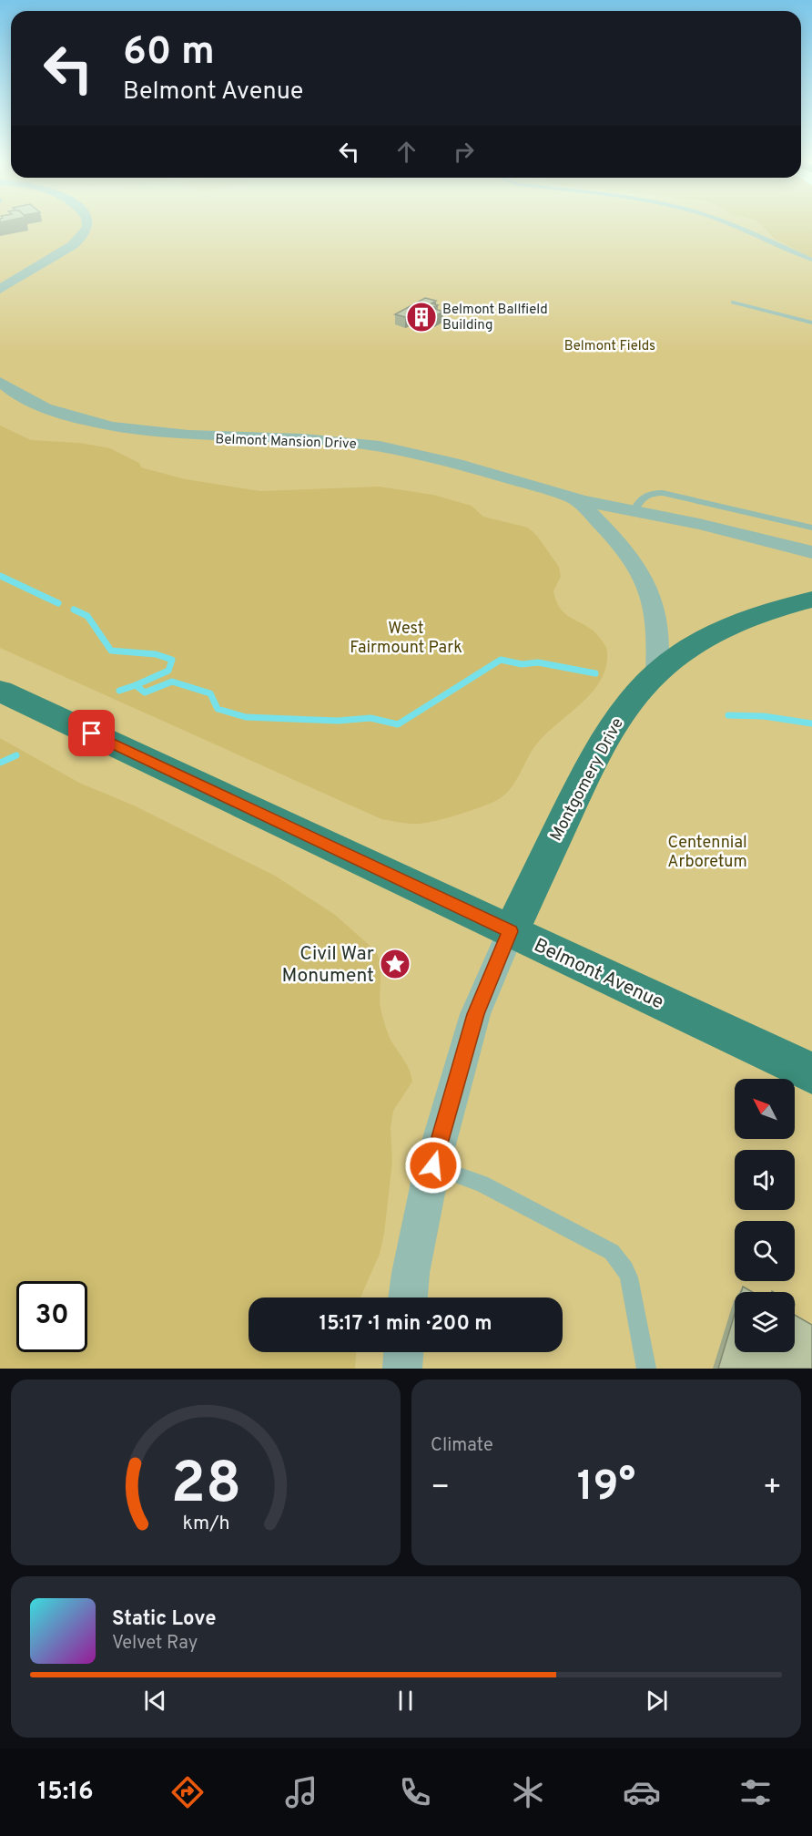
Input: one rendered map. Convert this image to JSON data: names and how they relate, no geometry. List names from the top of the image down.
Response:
{
  "streets": {
    "main road": ["Montgomery Drive", "Belmont Avenue"],
    "street": ["Belmont Mansion Drive"]
  },
  "crossings": [
    ["Belmont Mansion Drive", "Montgomery Drive"],
    ["Montgomery Drive", "Belmont Avenue"]
  ],
  "parks": ["Belmont Fields", "West Fairmount Park", "Centennial Arboretum"],
  "places": {
    "building": ["Belmont Ballfield Building"],
    "place": ["Civil War Monument"]
  },
  "north": "top left",
  "page": {
    "turn": ["60 m", "Belmont Avenue"],
    "limit": "30",
    "trip": "15:17 · 1 min · 200 m",
    "tile": "Climate",
    "heat": ["−", "19°", "+"],
    "song": ["Static Love", "Velvet Ray"],
    "tabs": "15:16",
    "gauge": ["28", "km/h"]
  }
}
